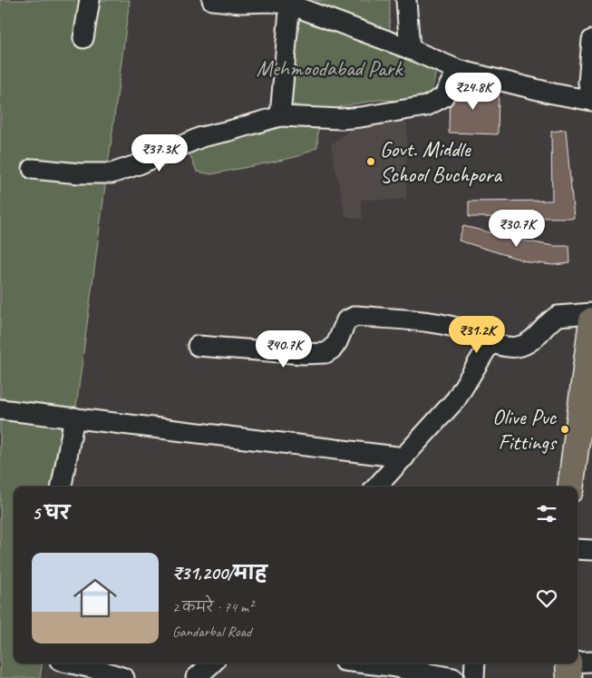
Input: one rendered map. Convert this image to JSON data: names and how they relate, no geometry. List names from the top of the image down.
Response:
{
  "parks": ["Mehmoodabad Park"],
  "places": ["Govt. Middle School Buchpora", "Olive Pvc Fittings"],
  "page": {
    "price": [
      "₹24.8K",
      "₹37.3K",
      "₹30.7K",
      "₹31.2K",
      "₹40.7K"
    ],
    "heading": "5 घर",
    "list": [
      {
        "name": "₹31,200/माह",
        "note": "2 कमरे · 74 m² · Gandarbal Road"
      }
    ]
  }
}
